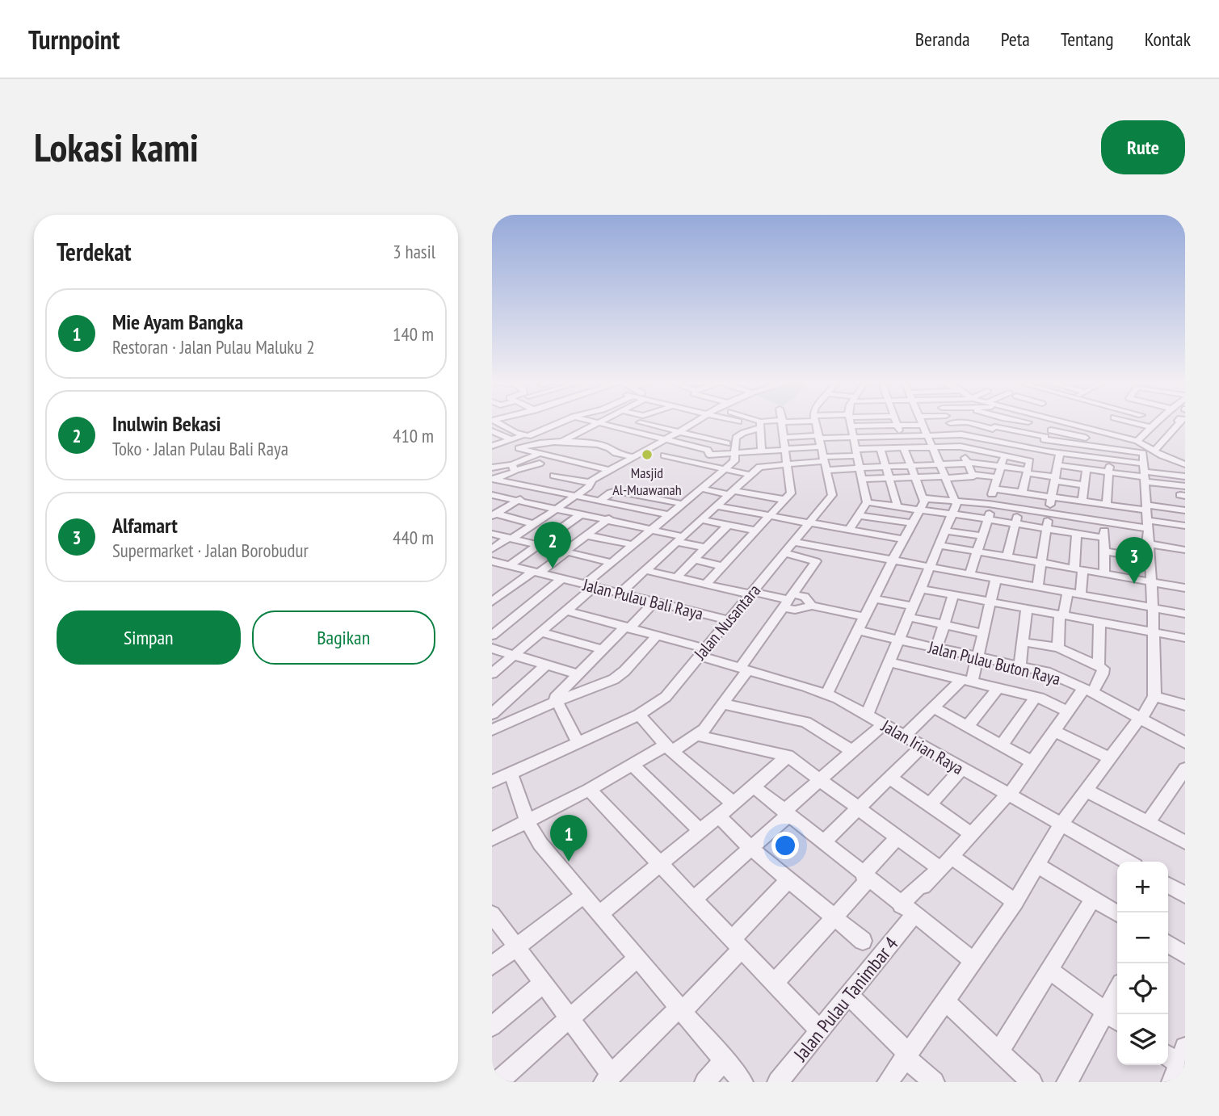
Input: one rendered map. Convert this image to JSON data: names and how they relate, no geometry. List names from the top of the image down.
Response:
{
  "streets": {
    "street": [
      "Jalan Pulau Bali Raya",
      "Jalan Nusantara",
      "Jalan Pulau Buton Raya",
      "Jalan Irian Raya",
      "Jalan Pulau Tanimbar 4"
    ]
  },
  "crossings": [
    ["Jalan Pulau Bali Raya", "Jalan Nusantara"],
    ["Jalan Nusantara", "Jalan Irian Raya"],
    ["Jalan Pulau Buton Raya", "Jalan Pulau Tanimbar 4"],
    ["Jalan Irian Raya", "Jalan Pulau Tanimbar 4"]
  ],
  "places": ["Masjid Al-Muawanah"],
  "page": {
    "header": "Turnpoint",
    "nav": [
      "Beranda",
      "Peta",
      "Tentang",
      "Kontak"
    ],
    "buttons": [
      "Rute",
      ["Simpan", "Bagikan"]
    ],
    "title": "Lokasi kami",
    "heading": ["Terdekat", "3 hasil"],
    "list": [
      {
        "mark": "1",
        "name": "Mie Ayam Bangka",
        "note": "Restoran · Jalan Pulau Maluku 2",
        "value": "140 m"
      },
      {
        "mark": "2",
        "name": "Inulwin Bekasi",
        "note": "Toko · Jalan Pulau Bali Raya",
        "value": "410 m"
      },
      {
        "mark": "3",
        "name": "Alfamart",
        "note": "Supermarket · Jalan Borobudur",
        "value": "440 m"
      }
    ],
    "pins": ["2", "3", "1"],
    "map_buttons": ["+", "−"]
  }
}
